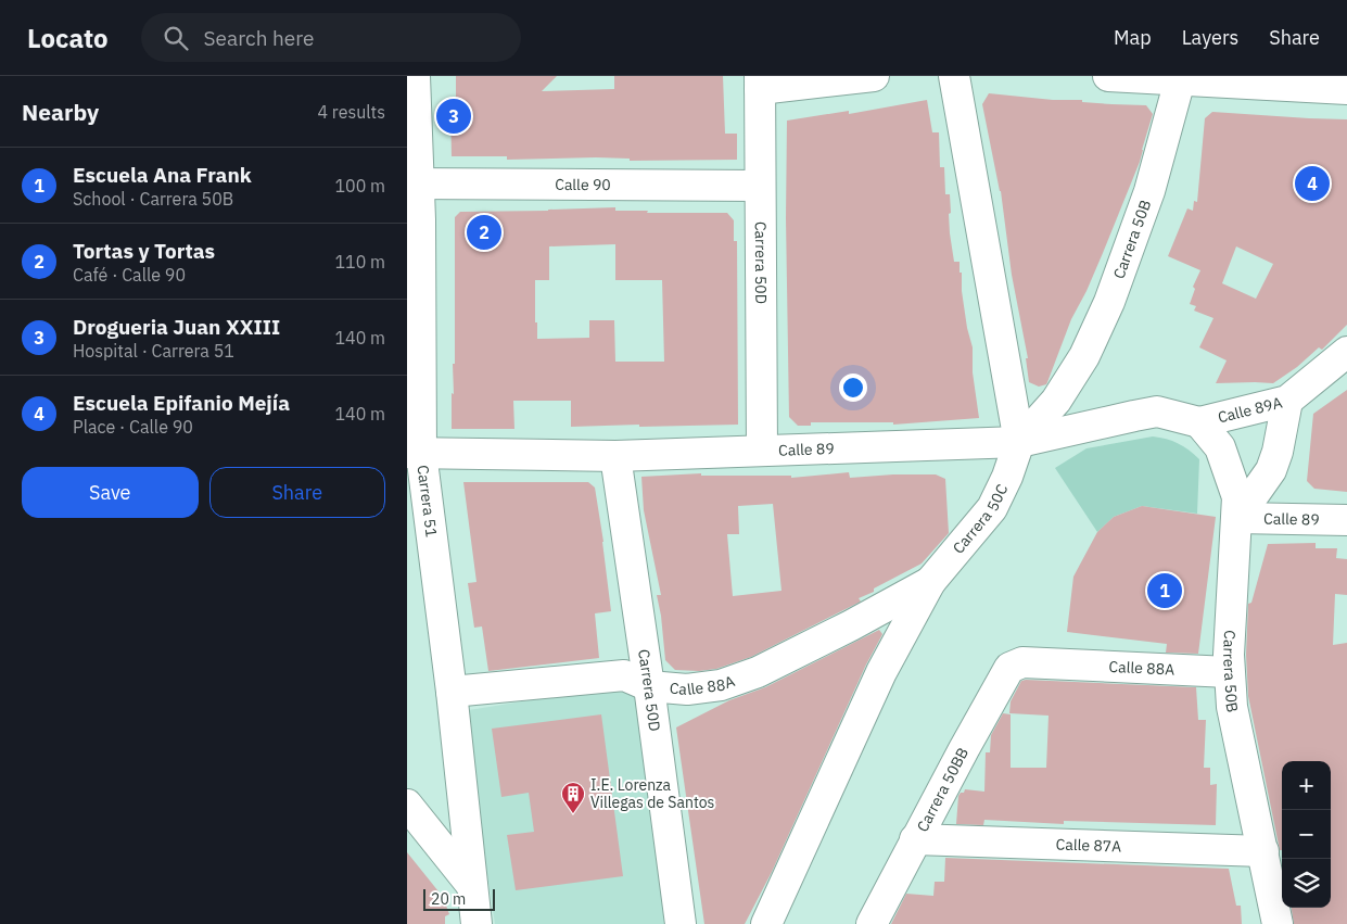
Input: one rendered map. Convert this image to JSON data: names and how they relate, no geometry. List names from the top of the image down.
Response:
{
  "streets": {
    "street": [
      "Calle 90",
      "Carrera 50B",
      "Carrera 50D",
      "Calle 89A",
      "Calle 89",
      "Carrera 51",
      "Carrera 50C",
      "Calle 88A",
      "Carrera 50BB",
      "Calle 87A"
    ]
  },
  "crossings": [
    ["Calle 90", "Carrera 50D"],
    ["Calle 90", "Carrera 51"],
    ["Carrera 50B", "Calle 89A"],
    ["Carrera 50B", "Calle 89"],
    ["Carrera 50B", "Carrera 50C"],
    ["Carrera 50B", "Calle 88A"],
    ["Carrera 50B", "Calle 87A"],
    ["Carrera 50D", "Calle 89"],
    ["Carrera 50D", "Calle 88A"],
    ["Calle 89A", "Calle 89"],
    ["Calle 89", "Carrera 51"],
    ["Calle 89", "Carrera 50C"],
    ["Carrera 51", "Calle 88A"],
    ["Carrera 50C", "Calle 88A"],
    ["Calle 88A", "Carrera 50BB"],
    ["Carrera 50BB", "Calle 87A"]
  ],
  "places": {
    "building": ["I.E. Lorenza Villegas de Santos"]
  },
  "scale_bar": "20 m",
  "page": {
    "header": "Locato",
    "search": "Search here",
    "nav": ["Map", "Layers", "Share"],
    "heading": ["Nearby", "4 results"],
    "pins": [
      "3",
      "4",
      "2",
      "1"
    ],
    "list": [
      {
        "mark": "1",
        "name": "Escuela Ana Frank",
        "note": "School · Carrera 50B",
        "value": "100 m"
      },
      {
        "mark": "2",
        "name": "Tortas y Tortas",
        "note": "Café · Calle 90",
        "value": "110 m"
      },
      {
        "mark": "3",
        "name": "Drogueria Juan XXIII",
        "note": "Hospital · Carrera 51",
        "value": "140 m"
      },
      {
        "mark": "4",
        "name": "Escuela Epifanio Mejía",
        "note": "Place · Calle 90",
        "value": "140 m"
      }
    ],
    "buttons": ["Save", "Share"],
    "map_buttons": ["+", "−"],
    "scale": "20 m"
  }
}
